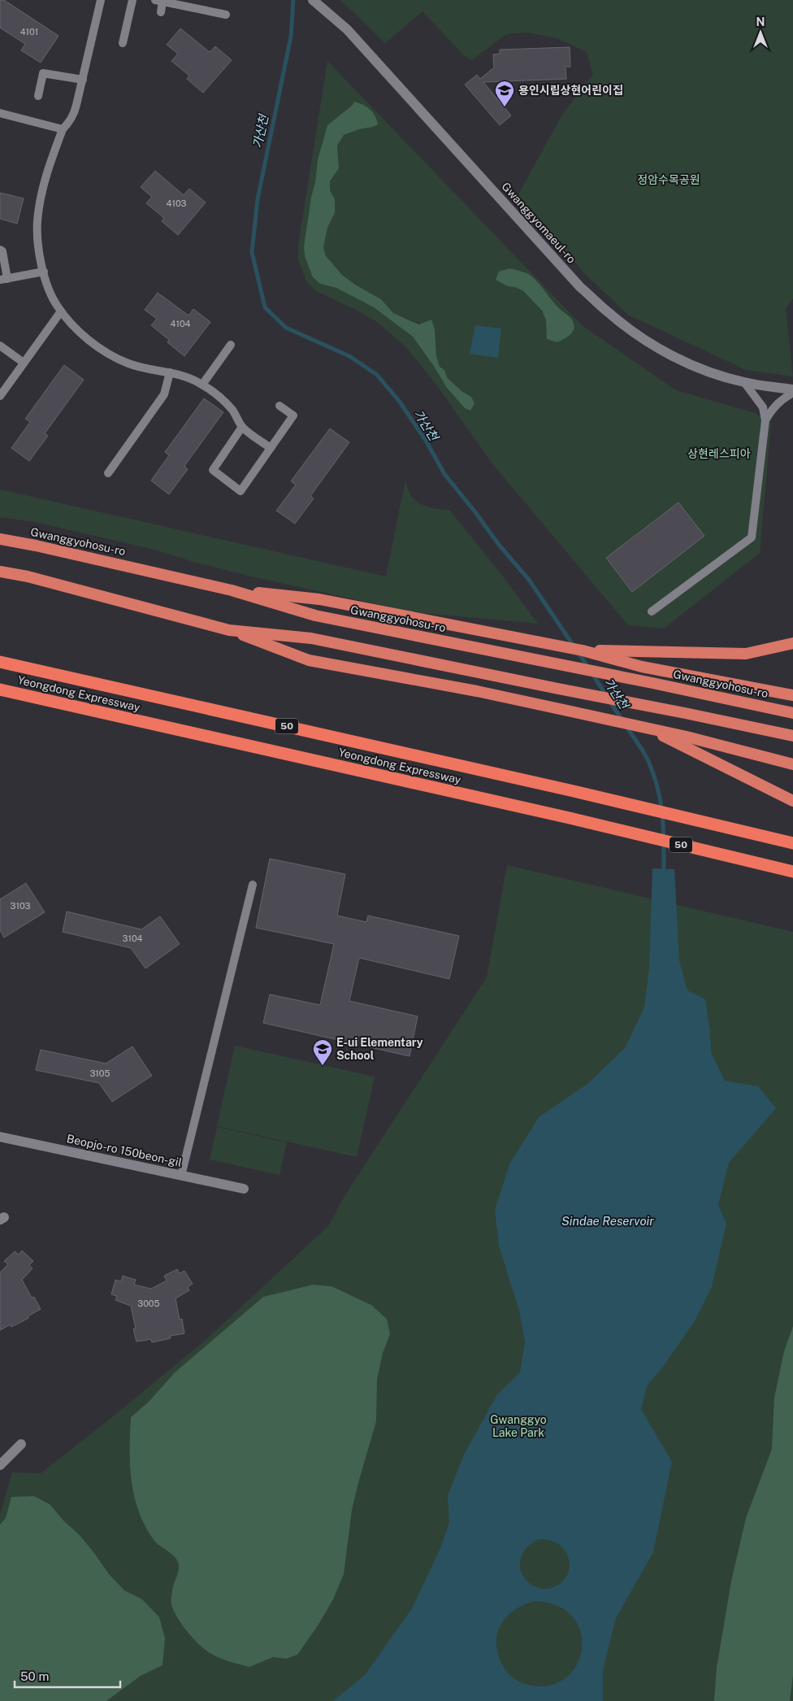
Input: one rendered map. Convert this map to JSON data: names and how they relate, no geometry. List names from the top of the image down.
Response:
{
  "streets": {
    "highway": ["Gwanggyohosu-ro", "Yeongdong Expressway", "50"],
    "street": ["Gwanggyomaeul-ro", "Beopjo-ro 150beon-gil"]
  },
  "water": ["가산천", "Sindae Reservoir"],
  "parks": ["정암수목공원", "상현레스피아", "Gwanggyo Lake Park"],
  "places": {
    "school or university": ["용인시립상현어린이집", "E-ui Elementary School"]
  },
  "house_numbers": [
    "4101",
    "4103",
    "4104",
    "3103",
    "3104",
    "3105",
    "3005"
  ],
  "scale_bar": "50 m",
  "north": "top"
}
